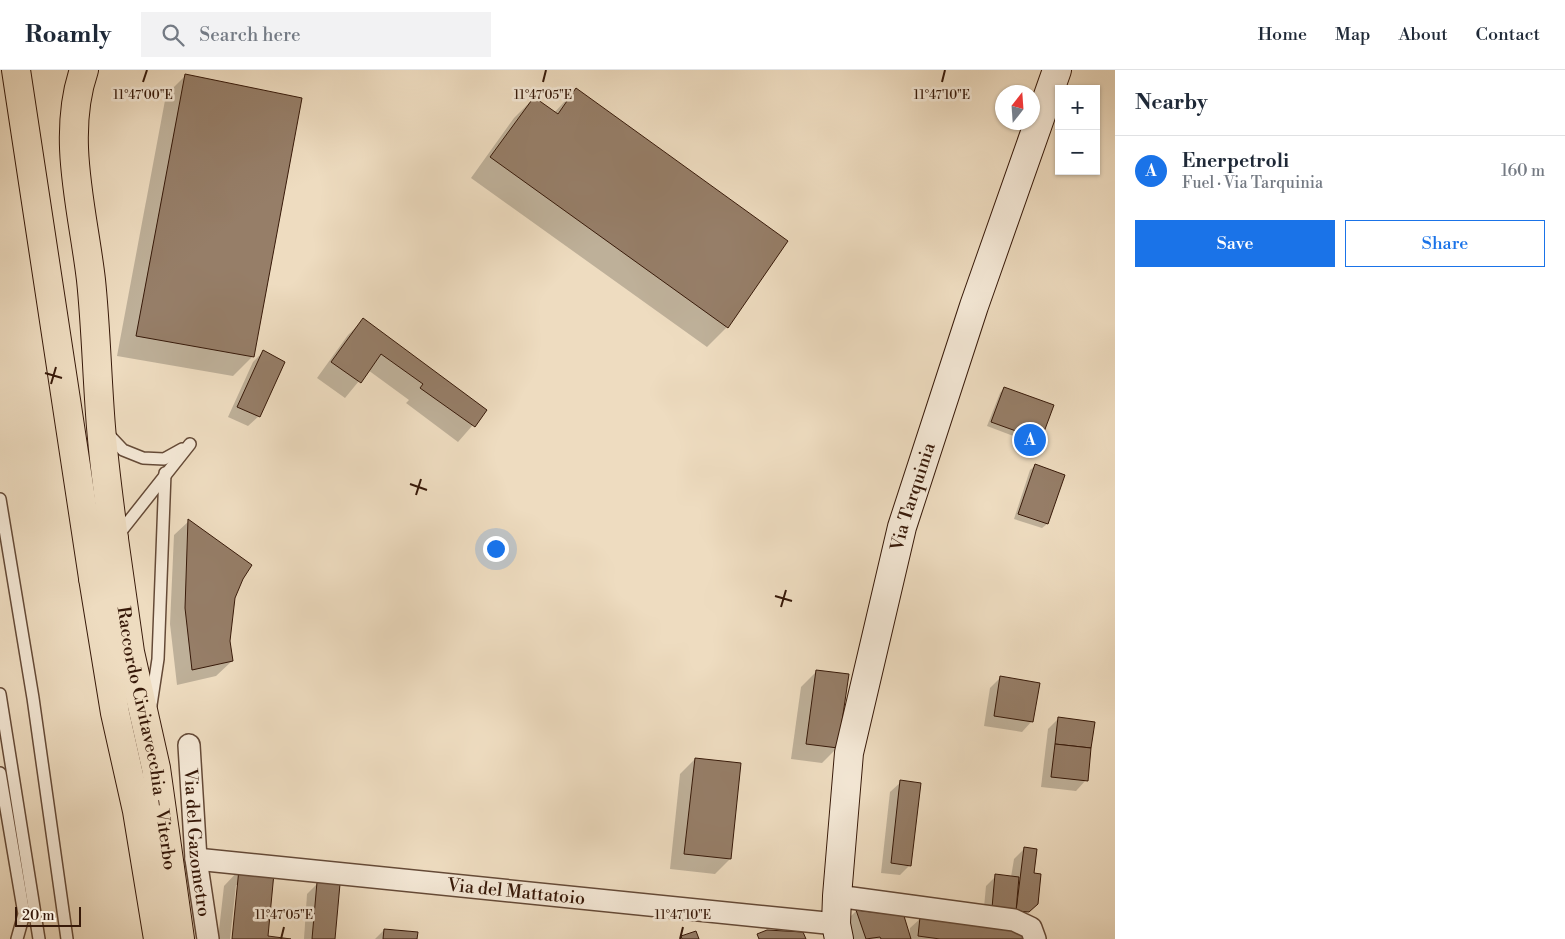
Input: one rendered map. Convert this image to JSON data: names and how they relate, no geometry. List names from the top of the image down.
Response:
{
  "streets": {
    "main road": ["Via Tarquinia", "Raccordo Civitavecchia - Viterbo"],
    "street": ["Via del Gazometro", "Via del Mattatoio"]
  },
  "crossings": [
    ["Via Tarquinia", "Via del Mattatoio"],
    ["Via del Gazometro", "Via del Mattatoio"]
  ],
  "scale_bar": "20 m",
  "north": "top",
  "page": {
    "header": "Roamly",
    "search": "Search here",
    "nav": [
      "Home",
      "Map",
      "About",
      "Contact"
    ],
    "heading": "Nearby",
    "map_buttons": ["+", "−"],
    "list": [
      {
        "mark": "A",
        "name": "Enerpetroli",
        "note": "Fuel · Via Tarquinia",
        "value": "160 m"
      }
    ],
    "buttons": ["Save", "Share"],
    "pins": "A",
    "scale": "20 m"
  },
  "coordinates": ["11°47'00\"E", "11°47'05\"E", "11°47'10\"E"]
}
